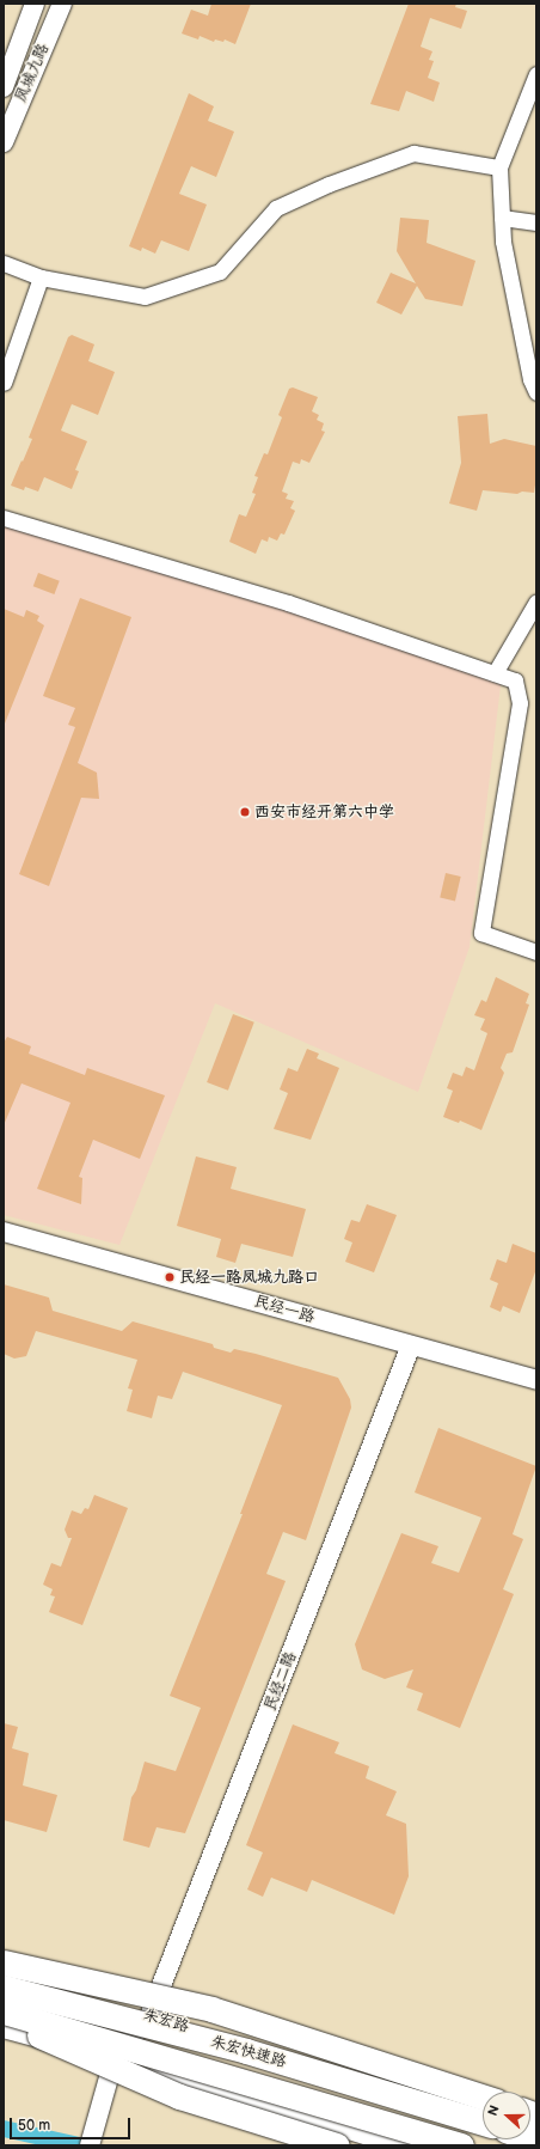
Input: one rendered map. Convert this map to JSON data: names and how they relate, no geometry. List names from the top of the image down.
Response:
{
  "streets": {
    "highway": ["朱宏快速路"],
    "main road": ["朱宏路"],
    "street": ["凤城九路", "民经一路", "民经二路"]
  },
  "crossings": [
    ["民经一路", "民经二路"],
    ["民经二路", "朱宏路"]
  ],
  "places": ["西安市经开第六中学", "民经一路凤城九路口"],
  "scale_bar": "50 m",
  "north": "left"
}
